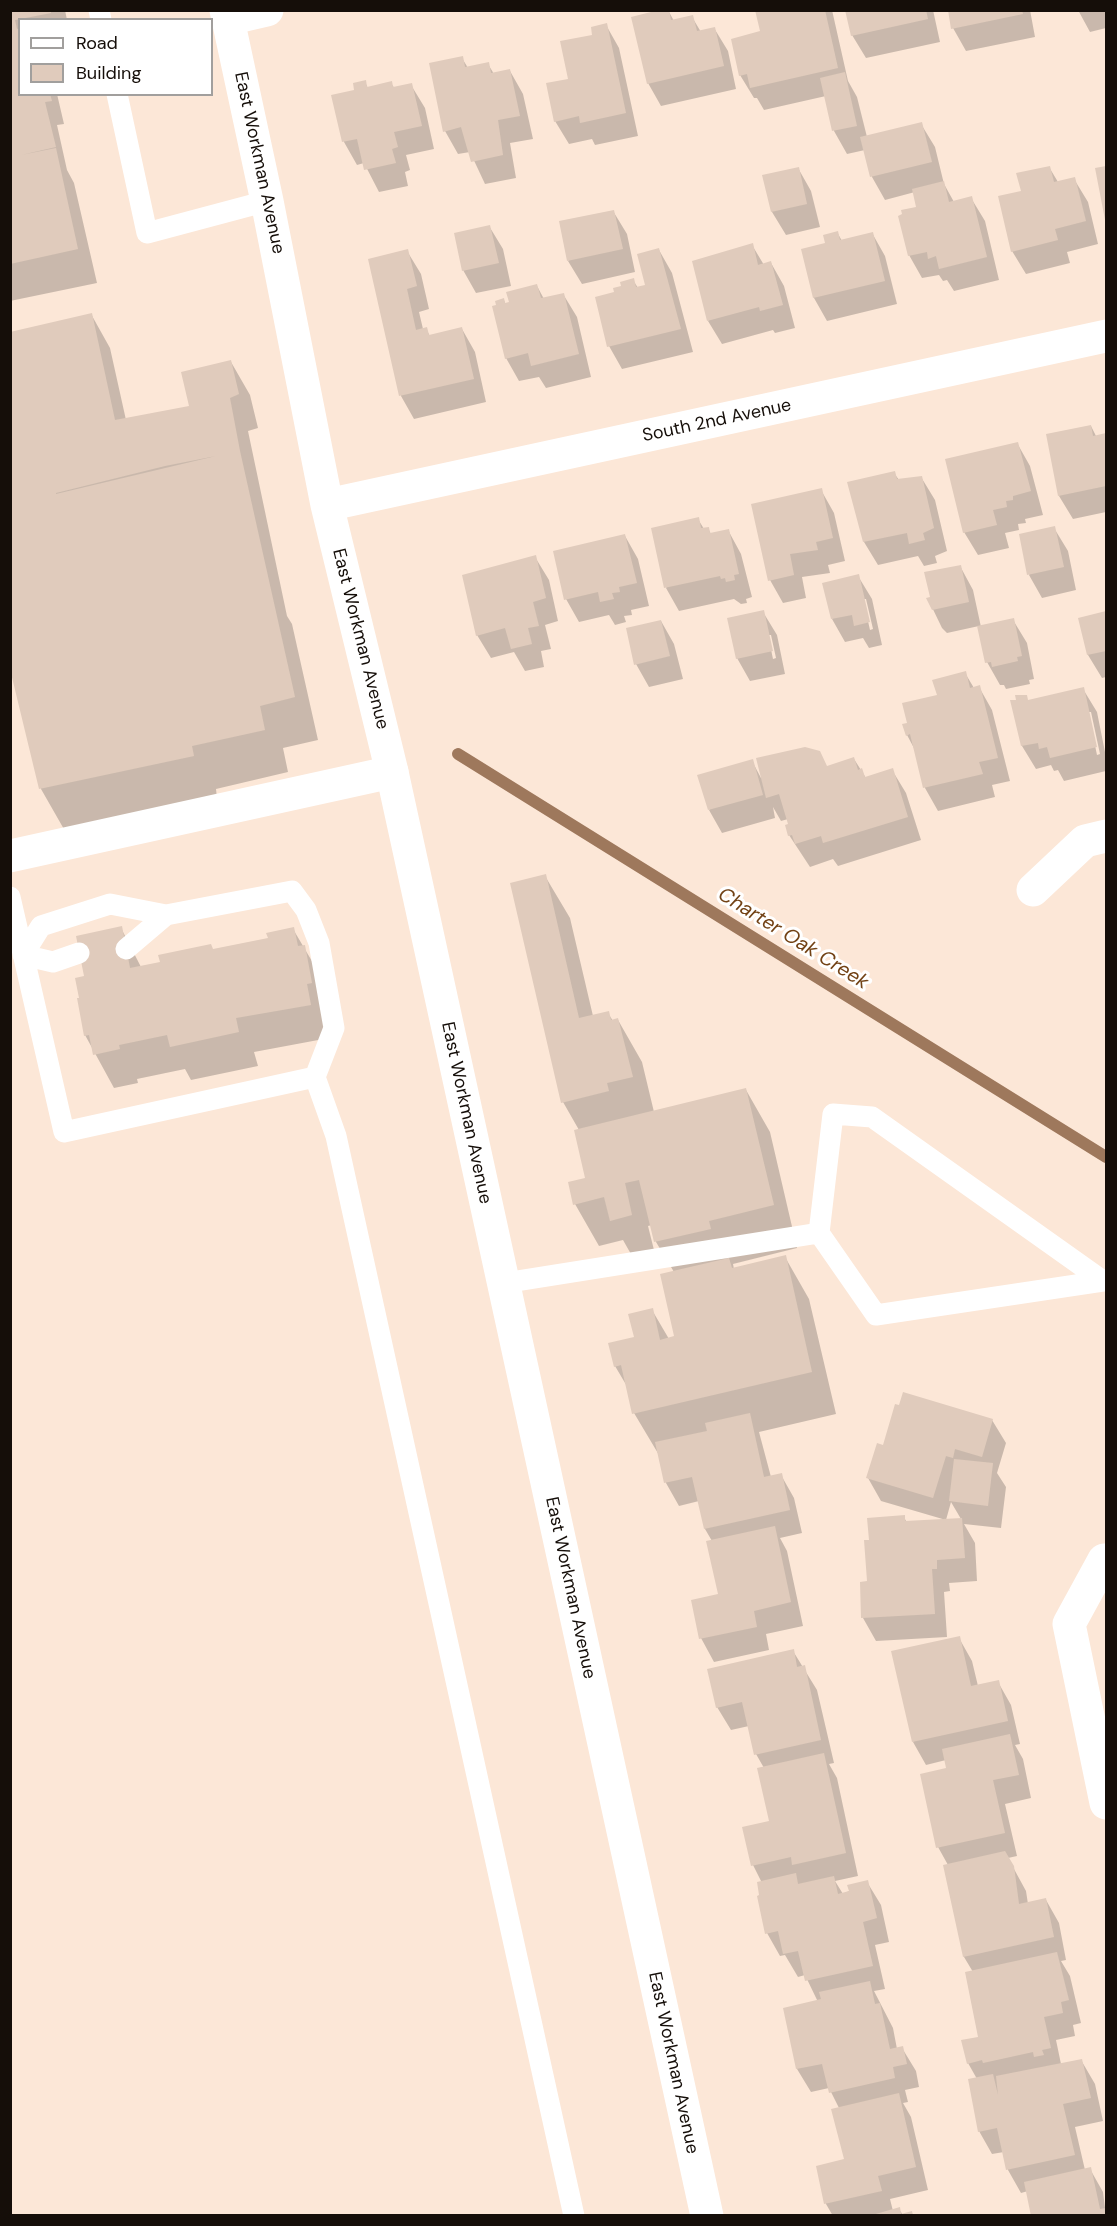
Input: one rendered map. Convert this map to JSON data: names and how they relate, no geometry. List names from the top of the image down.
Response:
{
  "streets": {
    "street": ["East Workman Avenue", "South 2nd Avenue"]
  },
  "crossings": [
    ["East Workman Avenue", "South 2nd Avenue"]
  ],
  "water": ["Charter Oak Creek"],
  "legend": ["Road", "Building"]
}
